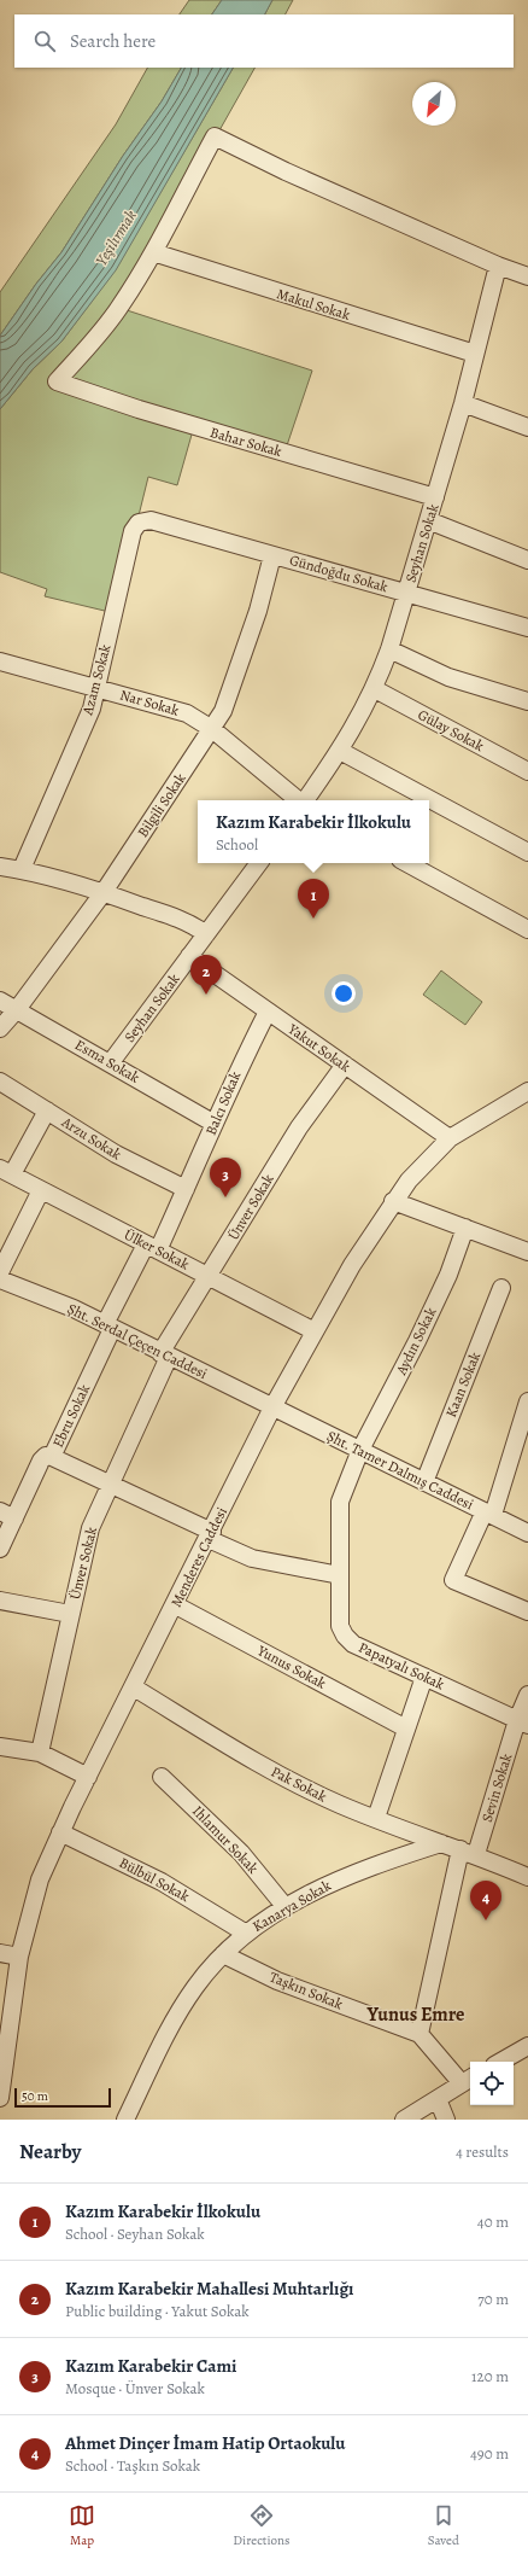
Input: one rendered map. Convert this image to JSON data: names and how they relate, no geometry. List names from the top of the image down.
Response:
{
  "streets": {
    "street": [
      "Makul Sokak",
      "Bahar Sokak",
      "Seyhan Sokak",
      "Gündoğdu Sokak",
      "Azam Sokak",
      "Nar Sokak",
      "Gülay Sokak",
      "Bilgili Sokak",
      "Yakut Sokak",
      "Esma Sokak",
      "Balcı Sokak",
      "Arzu Sokak",
      "Ünver Sokak",
      "Ülker Sokak",
      "Şht. Serdal Çeçen Caddesi",
      "Aydın Sokak",
      "Kaan Sokak",
      "Ebru Sokak",
      "Şht. Tamer Dalmış Caddesi",
      "Menderes Caddesi",
      "Papatyalı Sokak",
      "Yunus Sokak",
      "Pak Sokak",
      "Sevin Sokak",
      "Ihlamur Sokak",
      "Bülbül Sokak",
      "Kanarya Sokak",
      "Taşkın Sokak"
    ]
  },
  "crossings": [
    ["Makul Sokak", "Bahar Sokak"],
    ["Makul Sokak", "Seyhan Sokak"],
    ["Bahar Sokak", "Seyhan Sokak"],
    ["Seyhan Sokak", "Gündoğdu Sokak"],
    ["Seyhan Sokak", "Gülay Sokak"],
    ["Seyhan Sokak", "Yakut Sokak"],
    ["Seyhan Sokak", "Esma Sokak"],
    ["Gündoğdu Sokak", "Azam Sokak"],
    ["Gündoğdu Sokak", "Bilgili Sokak"],
    ["Azam Sokak", "Nar Sokak"],
    ["Nar Sokak", "Bilgili Sokak"],
    ["Bilgili Sokak", "Esma Sokak"],
    ["Yakut Sokak", "Balcı Sokak"],
    ["Yakut Sokak", "Ünver Sokak"],
    ["Yakut Sokak", "Menderes Caddesi"],
    ["Esma Sokak", "Balcı Sokak"],
    ["Balcı Sokak", "Arzu Sokak"],
    ["Balcı Sokak", "Ülker Sokak"],
    ["Balcı Sokak", "Ebru Sokak"],
    ["Ünver Sokak", "Ülker Sokak"],
    ["Ünver Sokak", "Şht. Serdal Çeçen Caddesi"],
    ["Ülker Sokak", "Ebru Sokak"],
    ["Ülker Sokak", "Menderes Caddesi"],
    ["Şht. Serdal Çeçen Caddesi", "Ebru Sokak"],
    ["Şht. Serdal Çeçen Caddesi", "Şht. Tamer Dalmış Caddesi"],
    ["Şht. Serdal Çeçen Caddesi", "Menderes Caddesi"],
    ["Aydın Sokak", "Şht. Tamer Dalmış Caddesi"],
    ["Aydın Sokak", "Papatyalı Sokak"],
    ["Kaan Sokak", "Şht. Tamer Dalmış Caddesi"],
    ["Şht. Tamer Dalmış Caddesi", "Menderes Caddesi"],
    ["Şht. Tamer Dalmış Caddesi", "Papatyalı Sokak"],
    ["Menderes Caddesi", "Yunus Sokak"],
    ["Menderes Caddesi", "Pak Sokak"],
    ["Menderes Caddesi", "Bülbül Sokak"],
    ["Papatyalı Sokak", "Sevin Sokak"],
    ["Pak Sokak", "Sevin Sokak"],
    ["Pak Sokak", "Kanarya Sokak"],
    ["Ihlamur Sokak", "Kanarya Sokak"],
    ["Bülbül Sokak", "Kanarya Sokak"],
    ["Kanarya Sokak", "Taşkın Sokak"]
  ],
  "districts": ["Yunus Emre"],
  "water": ["Yeşilırmak"],
  "scale_bar": "50 m",
  "north": "bottom left",
  "page": {
    "search": "Search here",
    "popup": ["Kazım Karabekir İlkokulu", "School"],
    "pins": [
      "1",
      "2",
      "3",
      "4"
    ],
    "scale": "50 m",
    "heading": ["Nearby", "4 results"],
    "list": [
      {
        "mark": "1",
        "name": "Kazım Karabekir İlkokulu",
        "note": "School · Seyhan Sokak",
        "value": "40 m"
      },
      {
        "mark": "2",
        "name": "Kazım Karabekir Mahallesi Muhtarlığı",
        "note": "Public building · Yakut Sokak",
        "value": "70 m"
      },
      {
        "mark": "3",
        "name": "Kazım Karabekir Cami",
        "note": "Mosque · Ünver Sokak",
        "value": "120 m"
      },
      {
        "mark": "4",
        "name": "Ahmet Dinçer İmam Hatip Ortaokulu",
        "note": "School · Taşkın Sokak",
        "value": "490 m"
      }
    ],
    "nav": ["Map", "Directions", "Saved"]
  }
}
